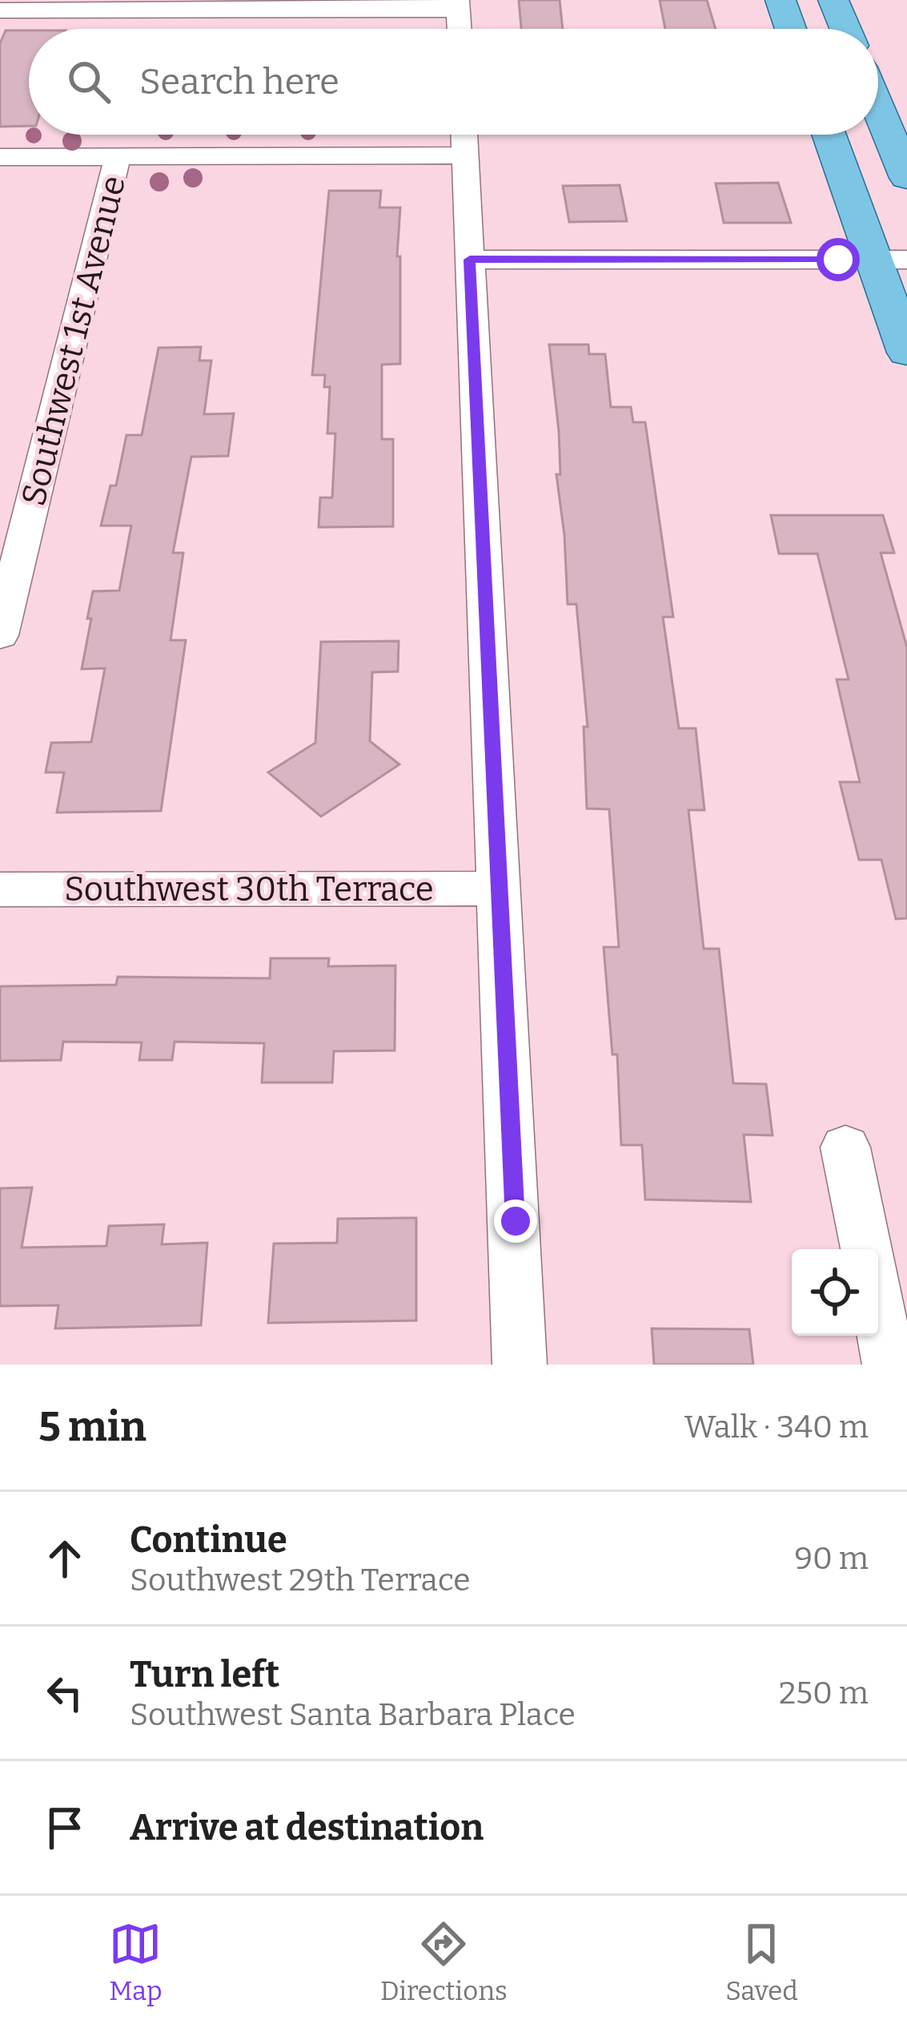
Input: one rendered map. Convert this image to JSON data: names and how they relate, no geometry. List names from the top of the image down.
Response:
{
  "streets": {
    "street": ["Southwest 1st Avenue", "Southwest 30th Terrace"]
  },
  "page": {
    "search": "Search here",
    "heading": ["5 min", "Walk · 340 m"],
    "list": [
      ["Continue", "Southwest 29th Terrace", "90 m"],
      ["Turn left", "Southwest Santa Barbara Place", "250 m"],
      "Arrive at destination"
    ],
    "nav": ["Map", "Directions", "Saved"]
  }
}
